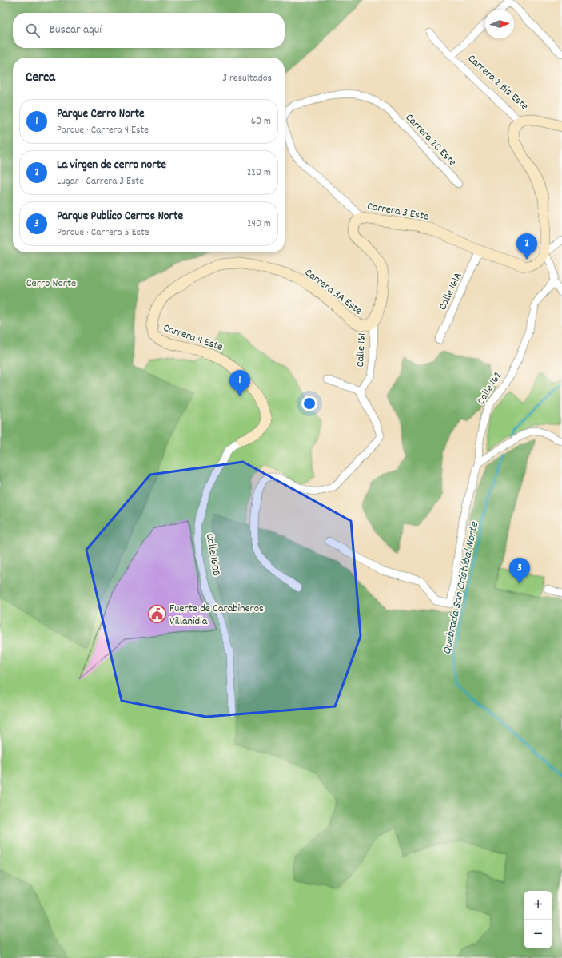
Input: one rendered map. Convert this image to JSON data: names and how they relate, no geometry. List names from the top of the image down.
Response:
{
  "streets": {
    "street": [
      "Carrera 2 Bis Este",
      "Carrera 2C Este",
      "Carrera 3 Este",
      "Carrera 3A Este",
      "Calle 161A",
      "Carrera 4 Este",
      "Calle 161",
      "Calle 162",
      "Calle 160B"
    ]
  },
  "crossings": [
    ["Carrera 3 Este", "Calle 161A"],
    ["Carrera 3 Este", "Calle 161"],
    ["Carrera 3A Este", "Carrera 4 Este"],
    ["Carrera 3A Este", "Calle 161"],
    ["Carrera 4 Este", "Calle 160B"]
  ],
  "water": ["Quebrada San Cristóbal Norte"],
  "parks": ["Cerro Norte"],
  "places": {
    "public building": ["Fuerte de Carabineros Villanidia"]
  },
  "north": "right",
  "page": {
    "search": "Buscar aquí",
    "heading": ["Cerca", "3 resultados"],
    "list": [
      {
        "mark": "1",
        "name": "Parque Cerro Norte",
        "note": "Parque · Carrera 4 Este",
        "value": "60 m"
      },
      {
        "mark": "2",
        "name": "La virgen de cerro norte",
        "note": "Lugar · Carrera 3 Este",
        "value": "220 m"
      },
      {
        "mark": "3",
        "name": "Parque Publico Cerros Norte",
        "note": "Parque · Carrera 5 Este",
        "value": "240 m"
      }
    ],
    "pins": ["2", "1", "3"],
    "map_buttons": ["+", "−"]
  }
}
